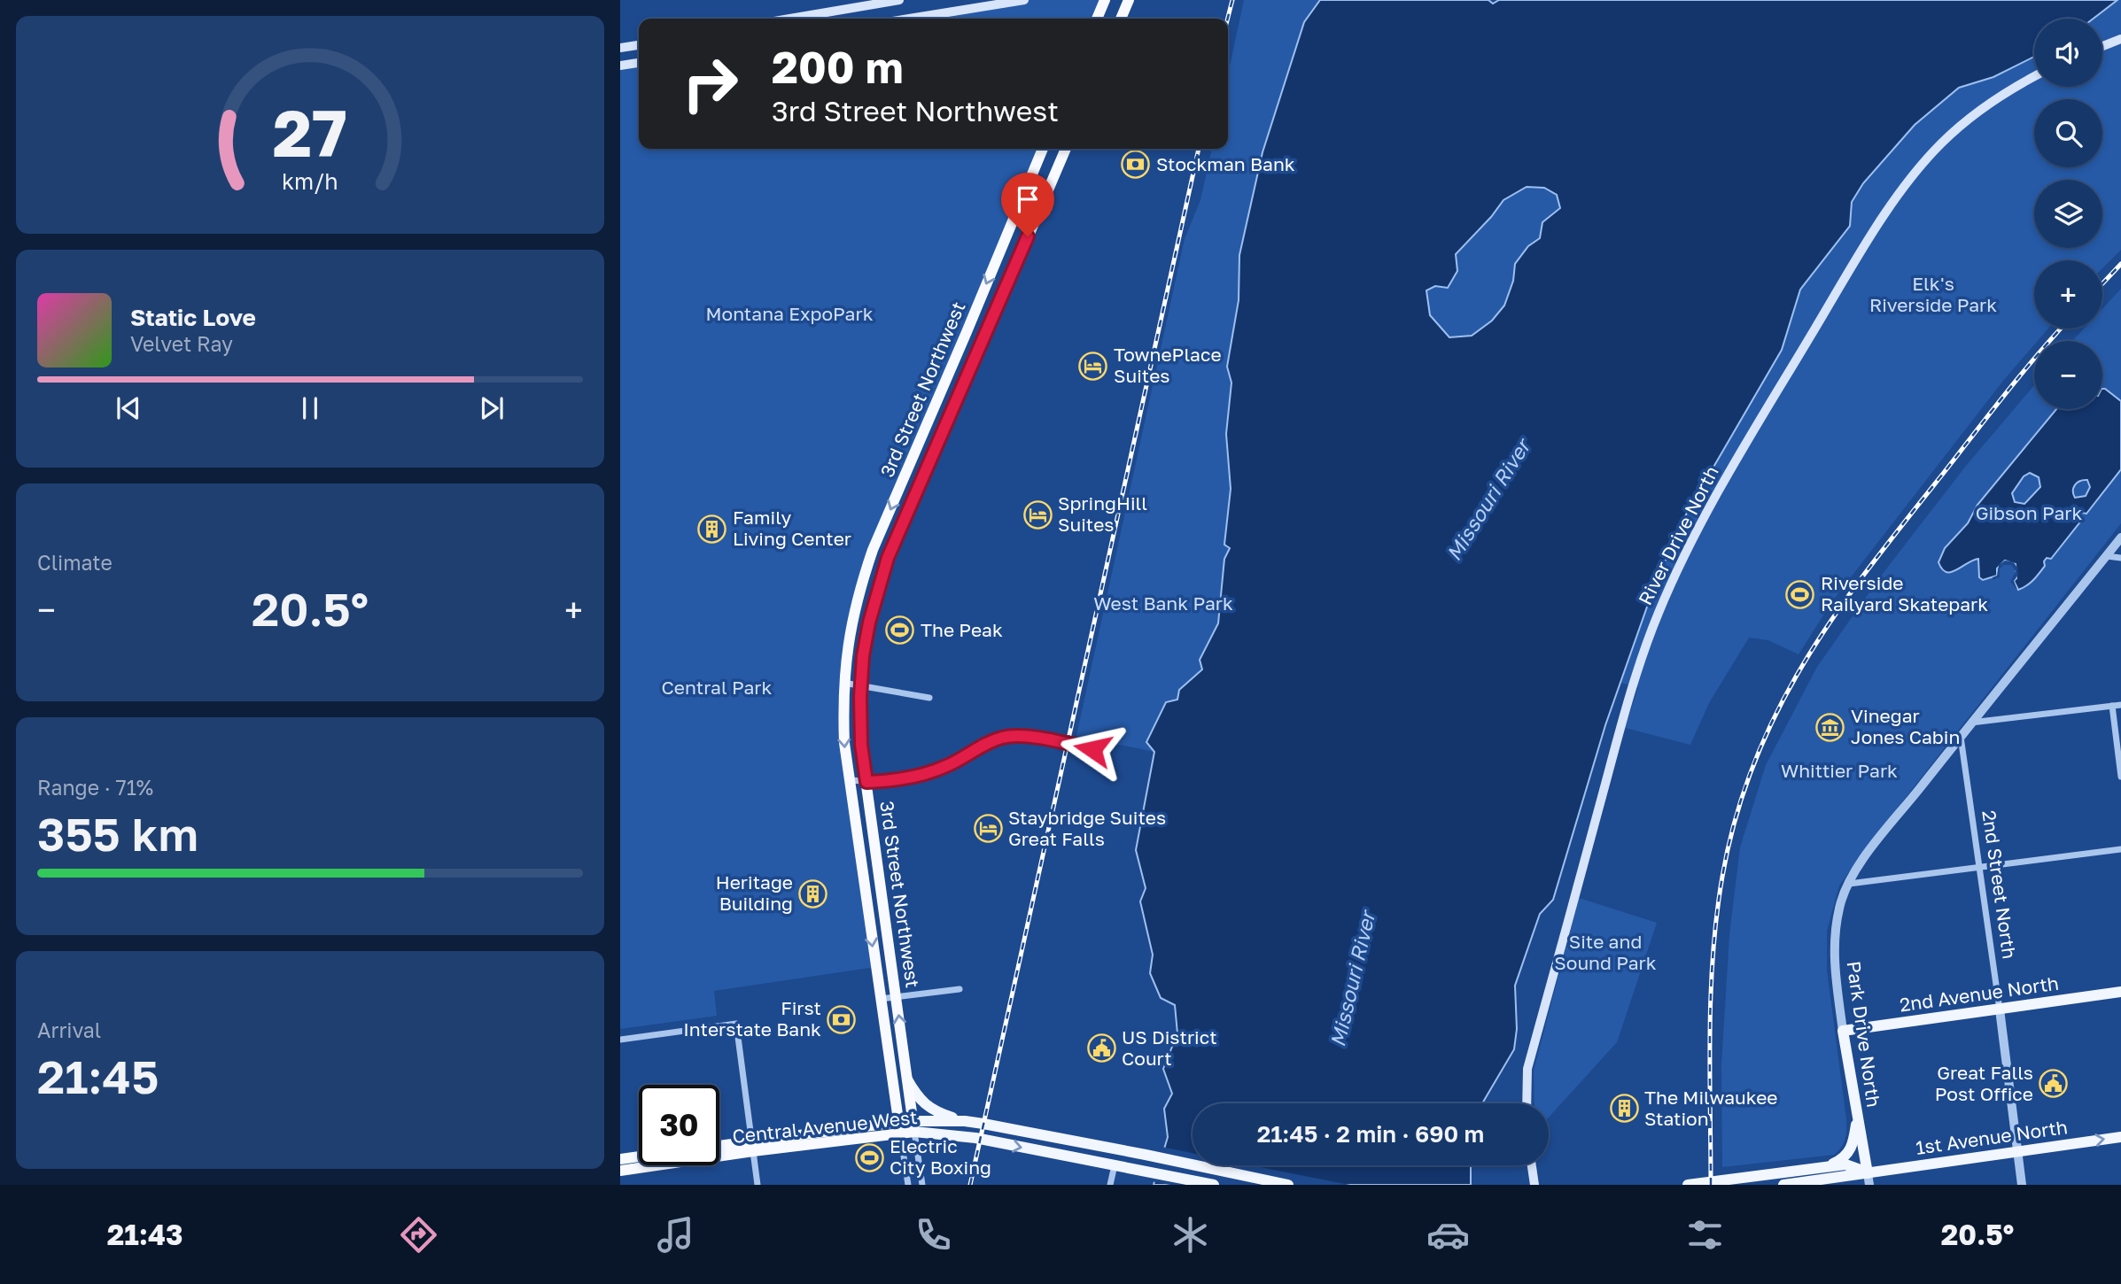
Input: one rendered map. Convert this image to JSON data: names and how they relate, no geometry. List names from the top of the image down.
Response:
{
  "streets": {
    "highway": ["3rd Street Northwest", "Central Avenue West"],
    "main road": [
      "River Drive North",
      "2nd Avenue North",
      "Park Drive North",
      "1st Avenue North"
    ],
    "street": ["2nd Street North"]
  },
  "crossings": [
    ["3rd Street Northwest", "Central Avenue West"],
    ["2nd Street North", "2nd Avenue North"],
    ["2nd Street North", "Park Drive North"],
    ["2nd Street North", "1st Avenue North"],
    ["2nd Avenue North", "Park Drive North"],
    ["Park Drive North", "1st Avenue North"]
  ],
  "water": ["Missouri River"],
  "parks": [
    "Elk's Riverside Park",
    "Montana ExpoPark",
    "Gibson Park",
    "West Bank Park",
    "Central Park",
    "Whittier Park",
    "Site and Sound Park"
  ],
  "places": {
    "bank": ["Stockman Bank", "First Interstate Bank"],
    "hotel": ["TownePlace Suites", "SpringHill Suites", "Staybridge Suites Great Falls"],
    "building": ["Family Living Center", "Heritage Building", "The Milwaukee Station"],
    "sports": ["Riverside Railyard Skatepark", "The Peak", "Electric City Boxing"],
    "museum": ["Vinegar Jones Cabin"],
    "public building": ["US District Court", "Great Falls Post Office"]
  },
  "page": {
    "map_buttons": ["+", "−"],
    "turn": ["200 m", "3rd Street Northwest"],
    "song": ["Static Love", "Velvet Ray"],
    "tile": [
      "Climate",
      ["Range · 71%", "355 km"],
      ["Arrival", "21:45"]
    ],
    "heat": ["−", "20.5°", "+"],
    "limit": "30",
    "trip": "21:45 · 2 min · 690 m",
    "tabs": ["21:43", "20.5°"],
    "gauge": ["27", "km/h"]
  }
}
